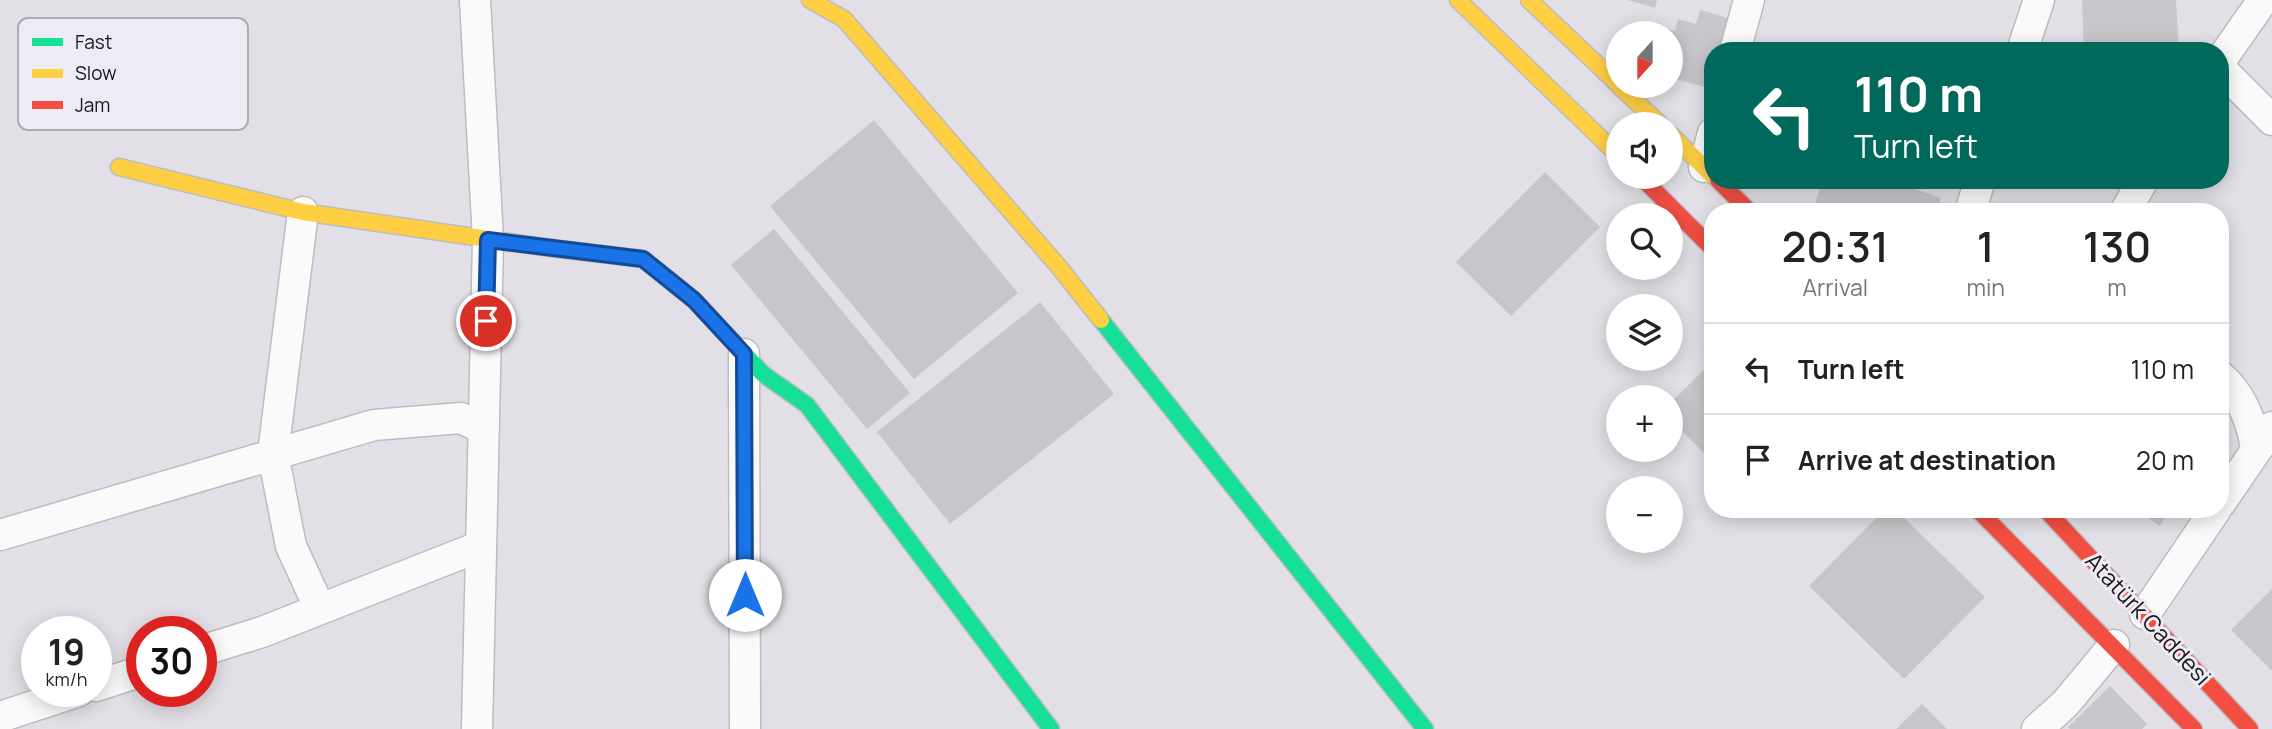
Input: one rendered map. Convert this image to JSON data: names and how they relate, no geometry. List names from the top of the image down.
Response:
{
  "streets": {
    "street": ["Atatürk Caddesi"]
  },
  "legend": ["Fast", "Slow", "Jam"],
  "north": "bottom",
  "page": {
    "map_buttons": ["+", "−"],
    "turn": ["110 m", "Turn left"],
    "eta": [
      "20:31",
      "Arrival",
      "1",
      "min",
      "130",
      "m"
    ],
    "list": [
      {
        "name": "Turn left",
        "value": "110 m"
      },
      {
        "name": "Arrive at destination",
        "value": "20 m"
      }
    ],
    "speed": "19 km/h",
    "limit": "30"
  }
}
